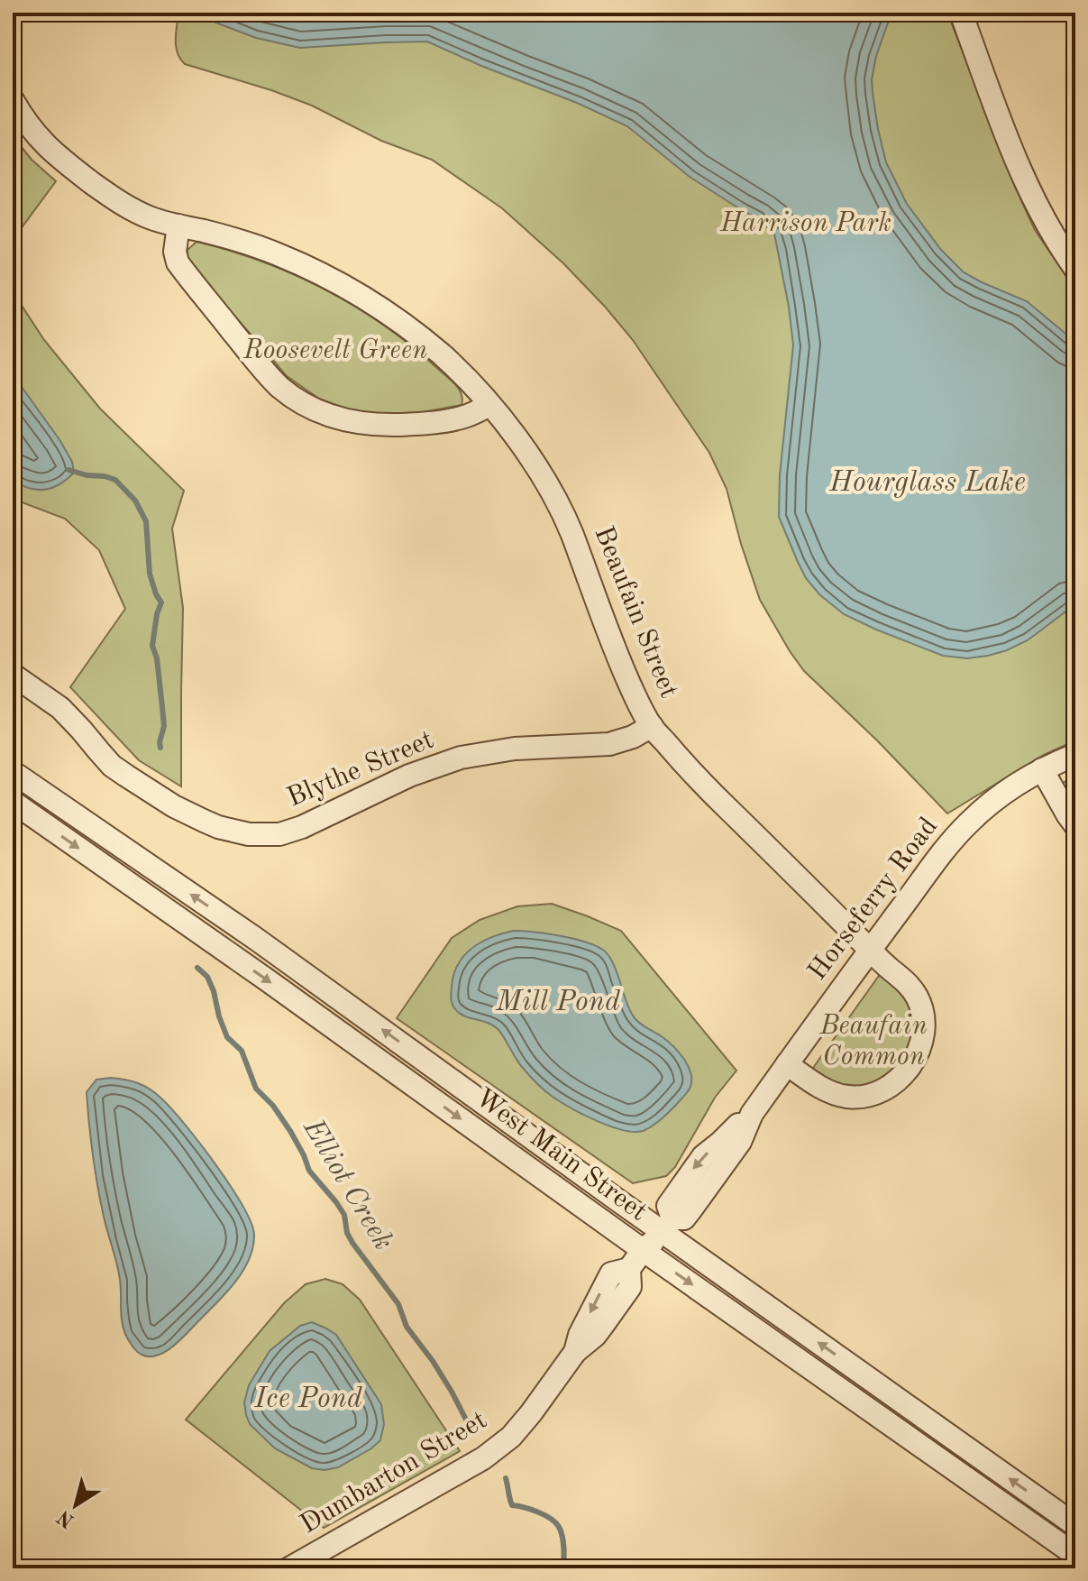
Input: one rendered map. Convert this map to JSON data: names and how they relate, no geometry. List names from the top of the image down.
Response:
{
  "streets": {
    "street": [
      "Beaufain Street",
      "Blythe Street",
      "Horseferry Road",
      "West Main Street",
      "Dumbarton Street"
    ]
  },
  "crossings": [
    ["Beaufain Street", "Blythe Street"],
    ["Beaufain Street", "Horseferry Road"],
    ["Horseferry Road", "West Main Street"],
    ["Horseferry Road", "Dumbarton Street"],
    ["West Main Street", "Dumbarton Street"]
  ],
  "water": [
    "Hourglass Lake",
    "Mill Pond",
    "Elliot Creek",
    "Ice Pond"
  ],
  "parks": ["Harrison Park", "Roosevelt Green", "Beaufain Common"],
  "north": "bottom left"
}
